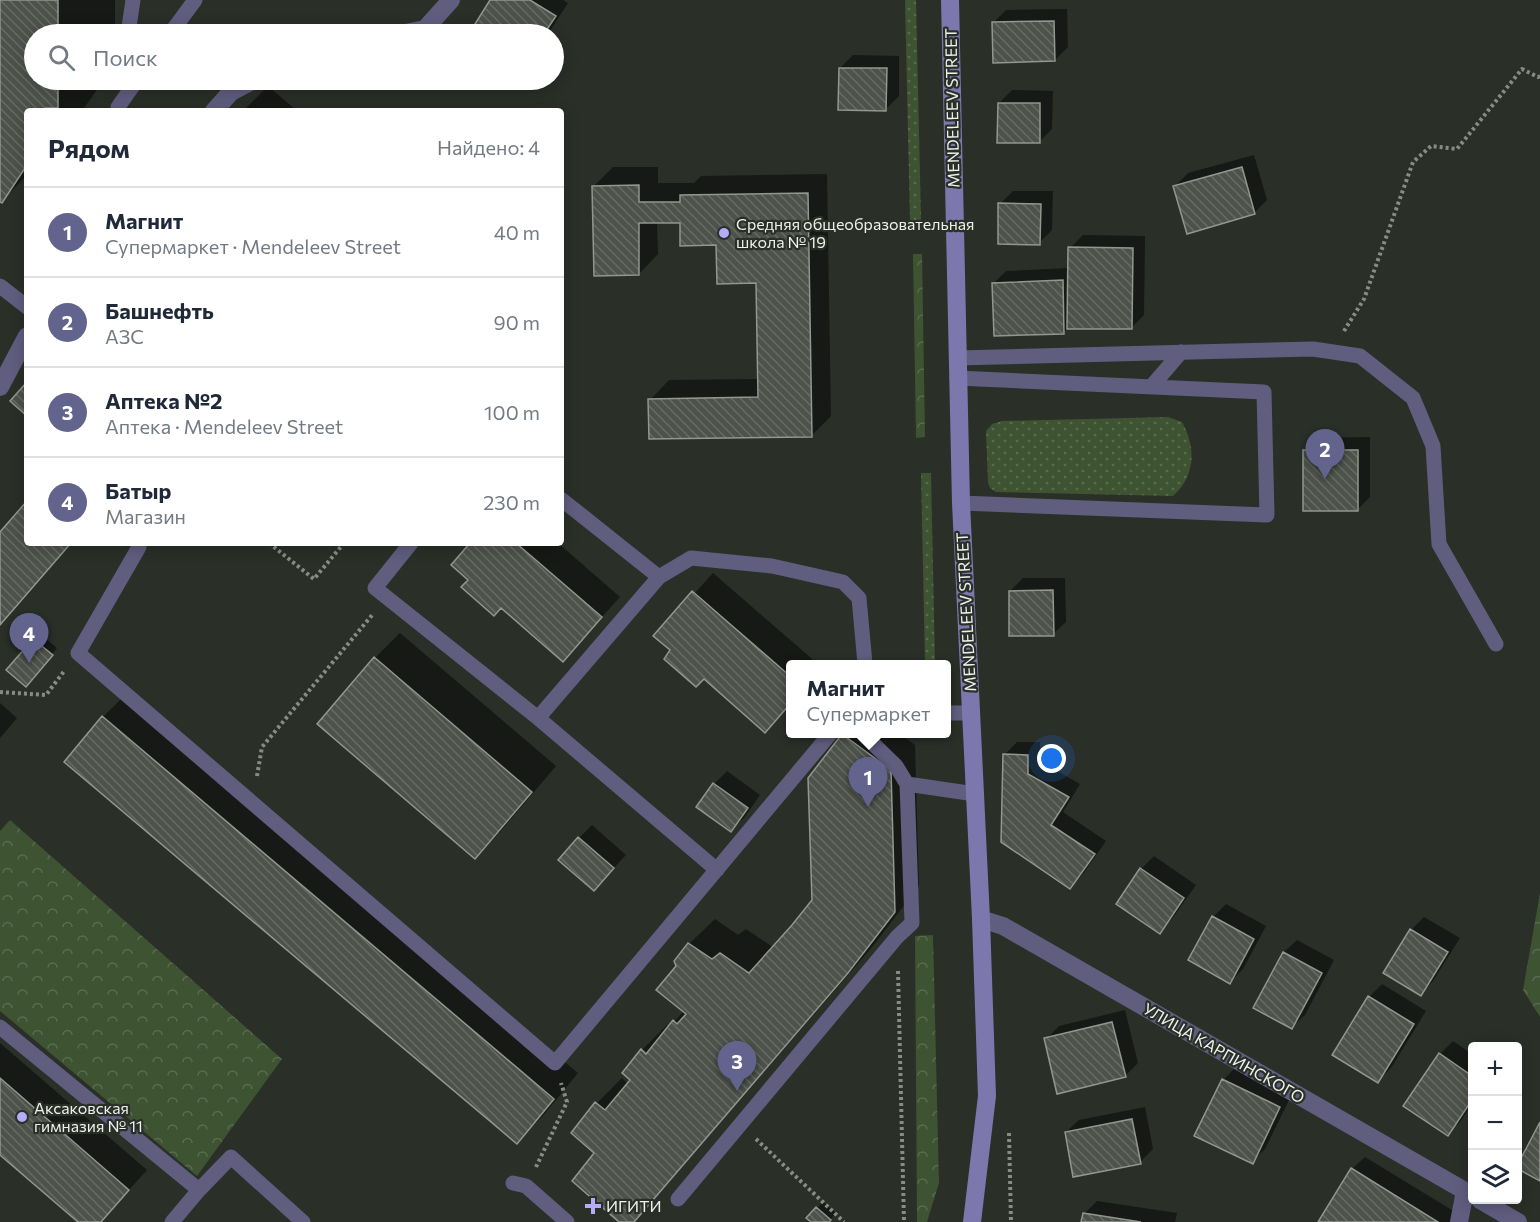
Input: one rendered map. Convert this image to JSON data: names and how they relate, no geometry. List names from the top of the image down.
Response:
{
  "streets": {
    "main road": ["MENDELEEV STREET"],
    "street": ["УЛИЦА КАРПИНСКОГО"]
  },
  "crossings": [
    ["MENDELEEV STREET", "УЛИЦА КАРПИНСКОГО"]
  ],
  "places": {
    "other": ["Средняя общеобразовательная школа № 19", "Аксаковская гимназия № 11"],
    "health": ["ИГИТИ"]
  },
  "page": {
    "search": "Поиск",
    "heading": ["Рядом", "Найдено: 4"],
    "list": [
      {
        "mark": "1",
        "name": "Магнит",
        "note": "Супермаркет · Mendeleev Street",
        "value": "40 m"
      },
      {
        "mark": "2",
        "name": "Башнефть",
        "note": "АЗС",
        "value": "90 m"
      },
      {
        "mark": "3",
        "name": "Аптека №2",
        "note": "Аптека · Mendeleev Street",
        "value": "100 m"
      },
      {
        "mark": "4",
        "name": "Батыр",
        "note": "Магазин",
        "value": "230 m"
      }
    ],
    "pins": [
      "2",
      "4",
      "1",
      "3"
    ],
    "popup": ["Магнит", "Супермаркет"],
    "map_buttons": ["+", "−"]
  }
}
